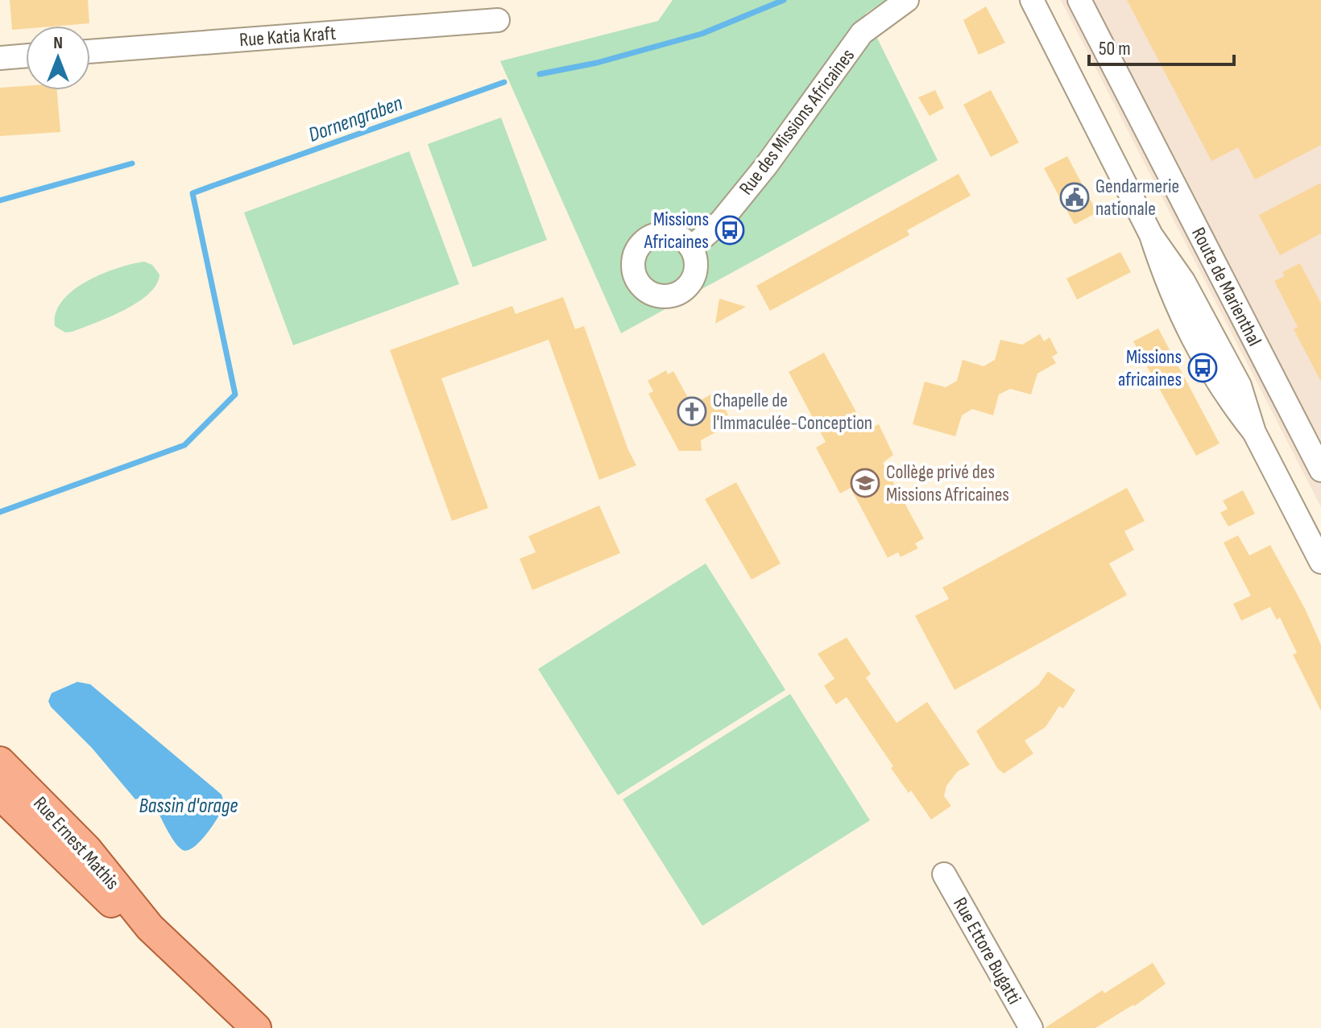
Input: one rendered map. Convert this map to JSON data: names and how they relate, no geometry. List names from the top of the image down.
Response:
{
  "streets": {
    "main road": ["Rue Ernest Mathis"],
    "street": [
      "Rue Katia Kraft",
      "Rue des Missions Africaines",
      "Route de Marienthal",
      "Rue Ettore Bugatti"
    ]
  },
  "water": ["Dornengraben", "Bassin d'orage"],
  "places": {
    "public building": ["Gendarmerie nationale"],
    "bus stop": ["Missions Africaines", "Missions africaines"],
    "church": ["Chapelle de l'Immaculée-Conception"],
    "school or university": ["Collège privé des Missions Africaines"]
  },
  "scale_bar": "50 m",
  "north": "top"
}
